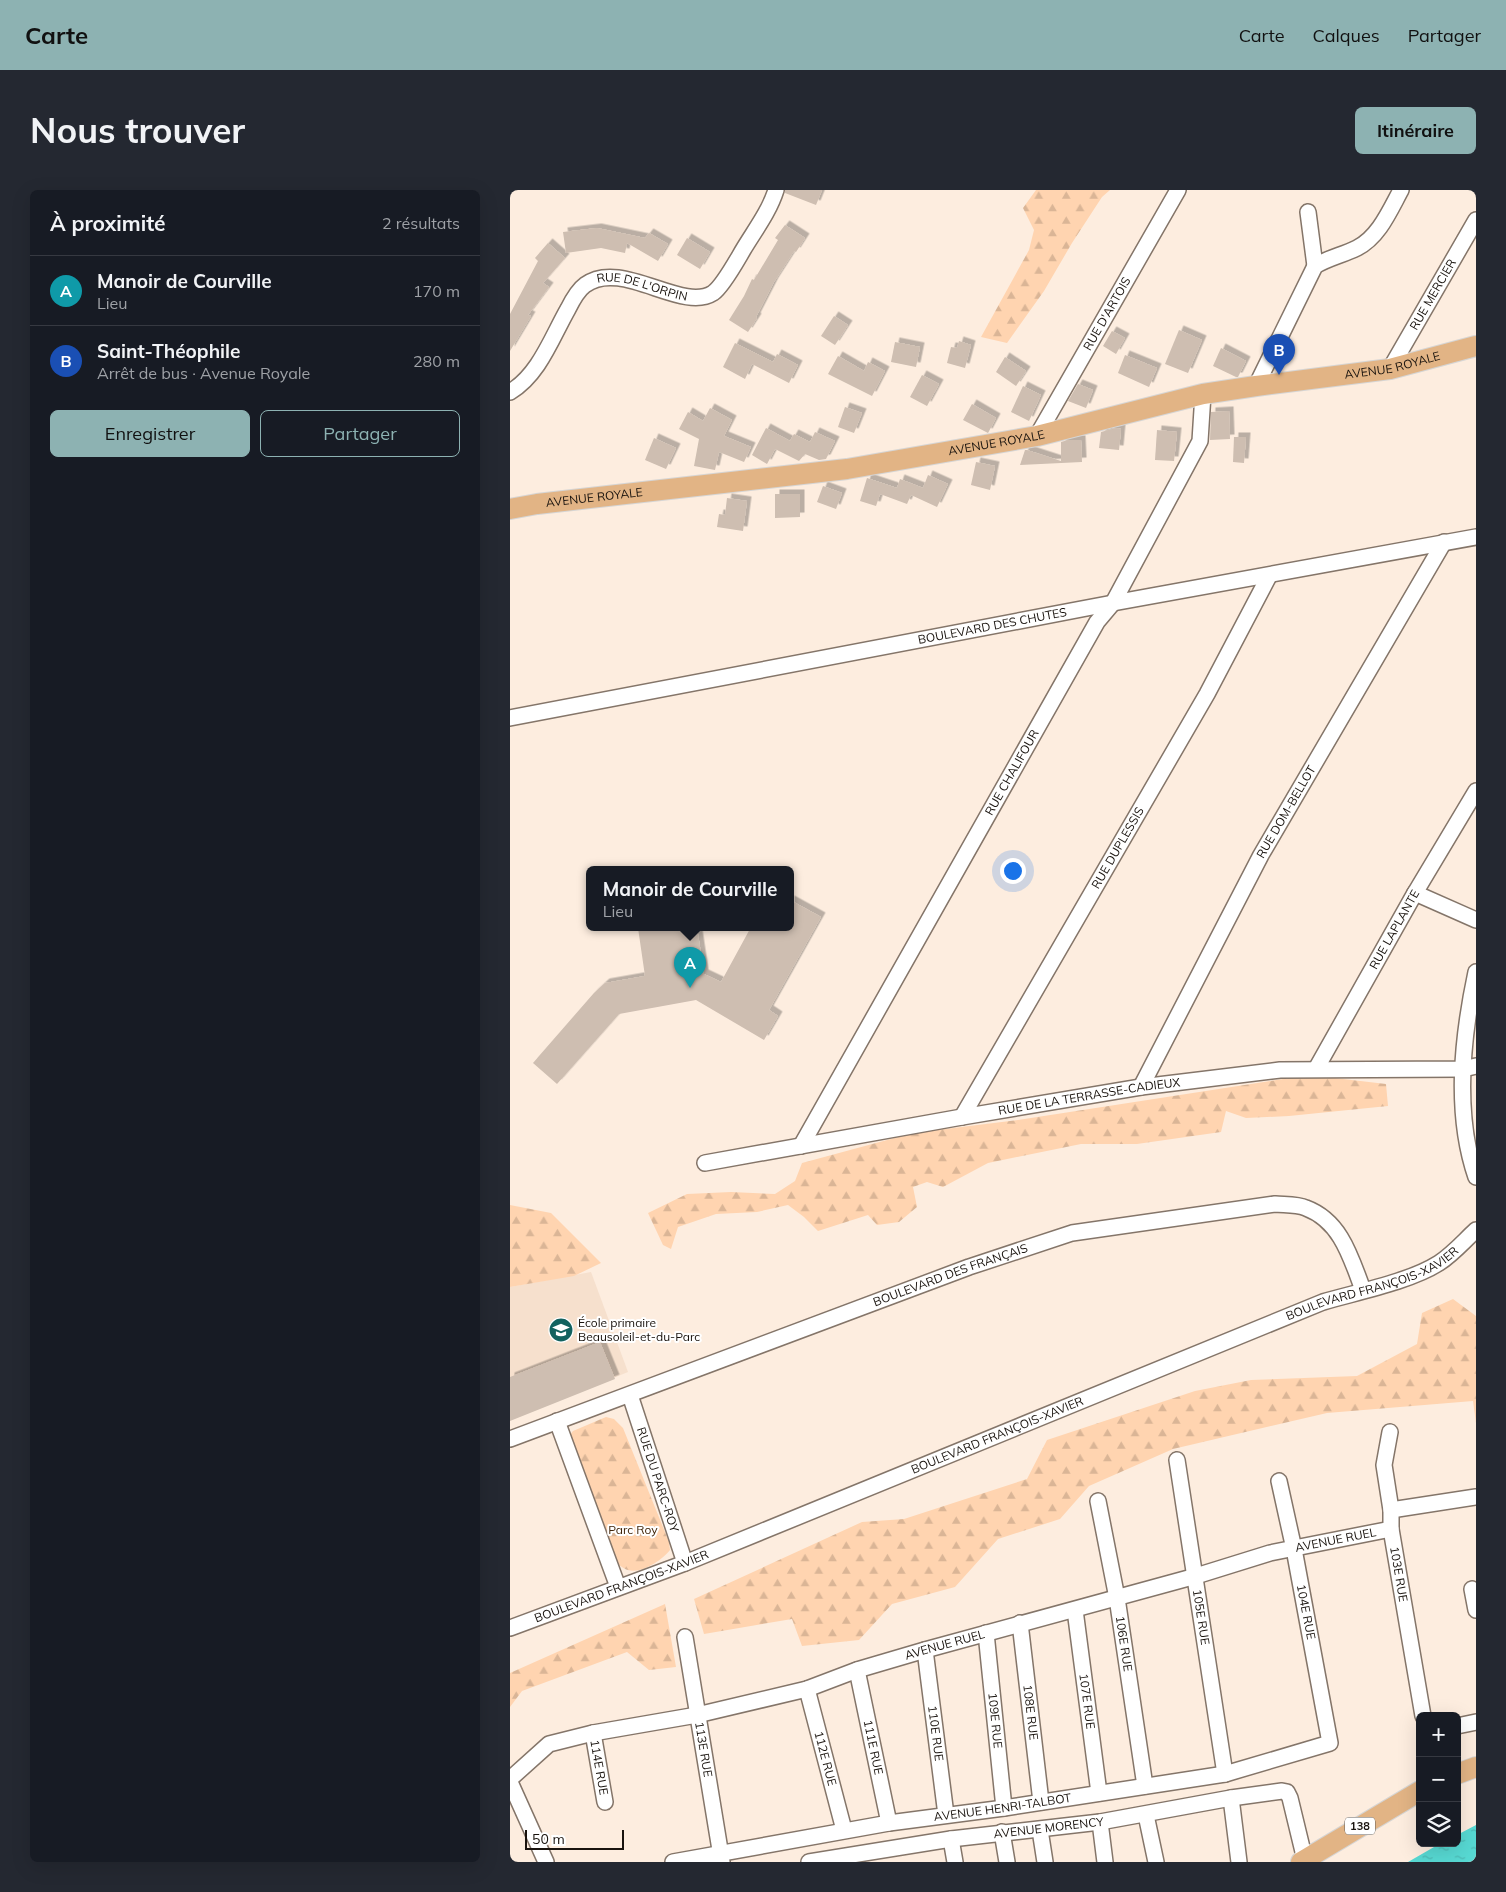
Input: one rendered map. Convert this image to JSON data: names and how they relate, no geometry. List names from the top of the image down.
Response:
{
  "streets": {
    "main road": ["AVENUE ROYALE", "138"],
    "street": [
      "RUE DE L'ORPIN",
      "RUE MERCIER",
      "RUE D'ARTOIS",
      "BOULEVARD DES CHUTES",
      "RUE CHALIFOUR",
      "RUE DOM-BELLOT",
      "RUE DUPLESSIS",
      "RUE LAPLANTE",
      "RUE DE LA TERRASSE-CADIEUX",
      "BOULEVARD DES FRANÇAIS",
      "BOULEVARD FRANÇOIS-XAVIER",
      "RUE DU PARC-ROY",
      "AVENUE RUEL",
      "103E RUE",
      "104E RUE",
      "105E RUE",
      "106E RUE",
      "107E RUE",
      "108E RUE",
      "109E RUE",
      "110E RUE",
      "111E RUE",
      "113E RUE",
      "112E RUE",
      "114E RUE",
      "AVENUE HENRI-TALBOT",
      "AVENUE MORENCY"
    ]
  },
  "crossings": [
    ["RUE MERCIER", "AVENUE ROYALE"],
    ["RUE D'ARTOIS", "AVENUE ROYALE"],
    ["AVENUE ROYALE", "RUE CHALIFOUR"],
    ["BOULEVARD DES CHUTES", "RUE CHALIFOUR"],
    ["BOULEVARD DES CHUTES", "RUE DOM-BELLOT"],
    ["BOULEVARD DES CHUTES", "RUE DUPLESSIS"],
    ["RUE CHALIFOUR", "RUE DE LA TERRASSE-CADIEUX"],
    ["RUE DOM-BELLOT", "RUE DE LA TERRASSE-CADIEUX"],
    ["RUE DUPLESSIS", "RUE DE LA TERRASSE-CADIEUX"],
    ["RUE LAPLANTE", "RUE DE LA TERRASSE-CADIEUX"],
    ["BOULEVARD DES FRANÇAIS", "BOULEVARD FRANÇOIS-XAVIER"],
    ["BOULEVARD DES FRANÇAIS", "RUE DU PARC-ROY"],
    ["BOULEVARD FRANÇOIS-XAVIER", "RUE DU PARC-ROY"],
    ["AVENUE RUEL", "103E RUE"],
    ["AVENUE RUEL", "104E RUE"],
    ["AVENUE RUEL", "105E RUE"],
    ["AVENUE RUEL", "106E RUE"],
    ["AVENUE RUEL", "107E RUE"],
    ["AVENUE RUEL", "108E RUE"],
    ["AVENUE RUEL", "109E RUE"],
    ["AVENUE RUEL", "110E RUE"],
    ["AVENUE RUEL", "111E RUE"],
    ["AVENUE RUEL", "113E RUE"],
    ["AVENUE RUEL", "112E RUE"],
    ["AVENUE RUEL", "114E RUE"],
    ["104E RUE", "AVENUE HENRI-TALBOT"],
    ["105E RUE", "AVENUE HENRI-TALBOT"],
    ["106E RUE", "AVENUE HENRI-TALBOT"],
    ["107E RUE", "AVENUE HENRI-TALBOT"],
    ["108E RUE", "AVENUE HENRI-TALBOT"],
    ["109E RUE", "AVENUE HENRI-TALBOT"],
    ["110E RUE", "AVENUE HENRI-TALBOT"],
    ["111E RUE", "AVENUE HENRI-TALBOT"],
    ["113E RUE", "AVENUE HENRI-TALBOT"],
    ["112E RUE", "AVENUE HENRI-TALBOT"],
    ["138", "AVENUE MORENCY"]
  ],
  "parks": ["Parc Roy"],
  "places": {
    "school or university": ["École primaire Beausoleil-et-du-Parc"]
  },
  "scale_bar": "50 m",
  "page": {
    "header": "Carte",
    "nav": ["Carte", "Calques", "Partager"],
    "buttons": [
      "Itinéraire",
      ["Enregistrer", "Partager"]
    ],
    "title": "Nous trouver",
    "heading": ["À proximité", "2 résultats"],
    "list": [
      {
        "mark": "A",
        "name": "Manoir de Courville",
        "note": "Lieu",
        "value": "170 m"
      },
      {
        "mark": "B",
        "name": "Saint-Théophile",
        "note": "Arrêt de bus · Avenue Royale",
        "value": "280 m"
      }
    ],
    "pins": ["B", "A"],
    "popup": ["Manoir de Courville", "Lieu"],
    "map_buttons": ["+", "−"],
    "scale": "50 m"
  }
}
